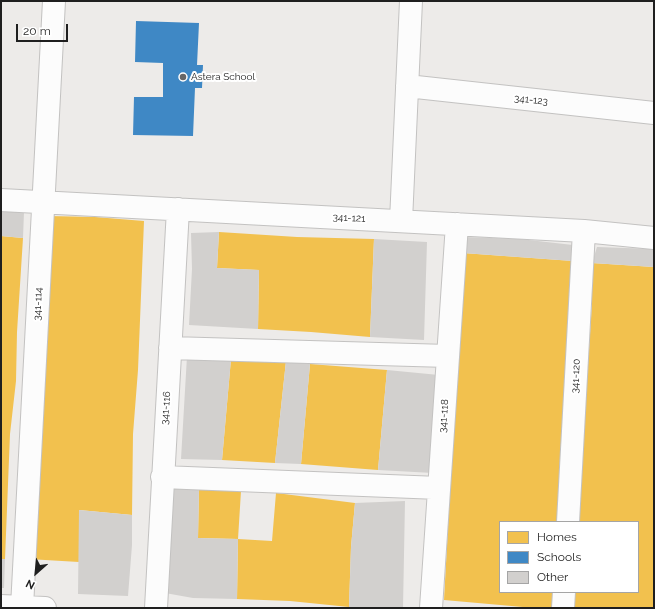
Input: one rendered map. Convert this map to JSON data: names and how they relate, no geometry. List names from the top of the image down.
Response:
{
  "streets": {
    "street": [
      "341-123",
      "341-121",
      "341-114",
      "341-120",
      "341-116",
      "341-118"
    ]
  },
  "crossings": [
    ["341-121", "341-114"],
    ["341-121", "341-120"],
    ["341-121", "341-116"],
    ["341-121", "341-118"]
  ],
  "places": ["Astera School"],
  "legend": ["Homes", "Schools", "Other"],
  "scale_bar": "20 m",
  "north": "bottom left"
}
